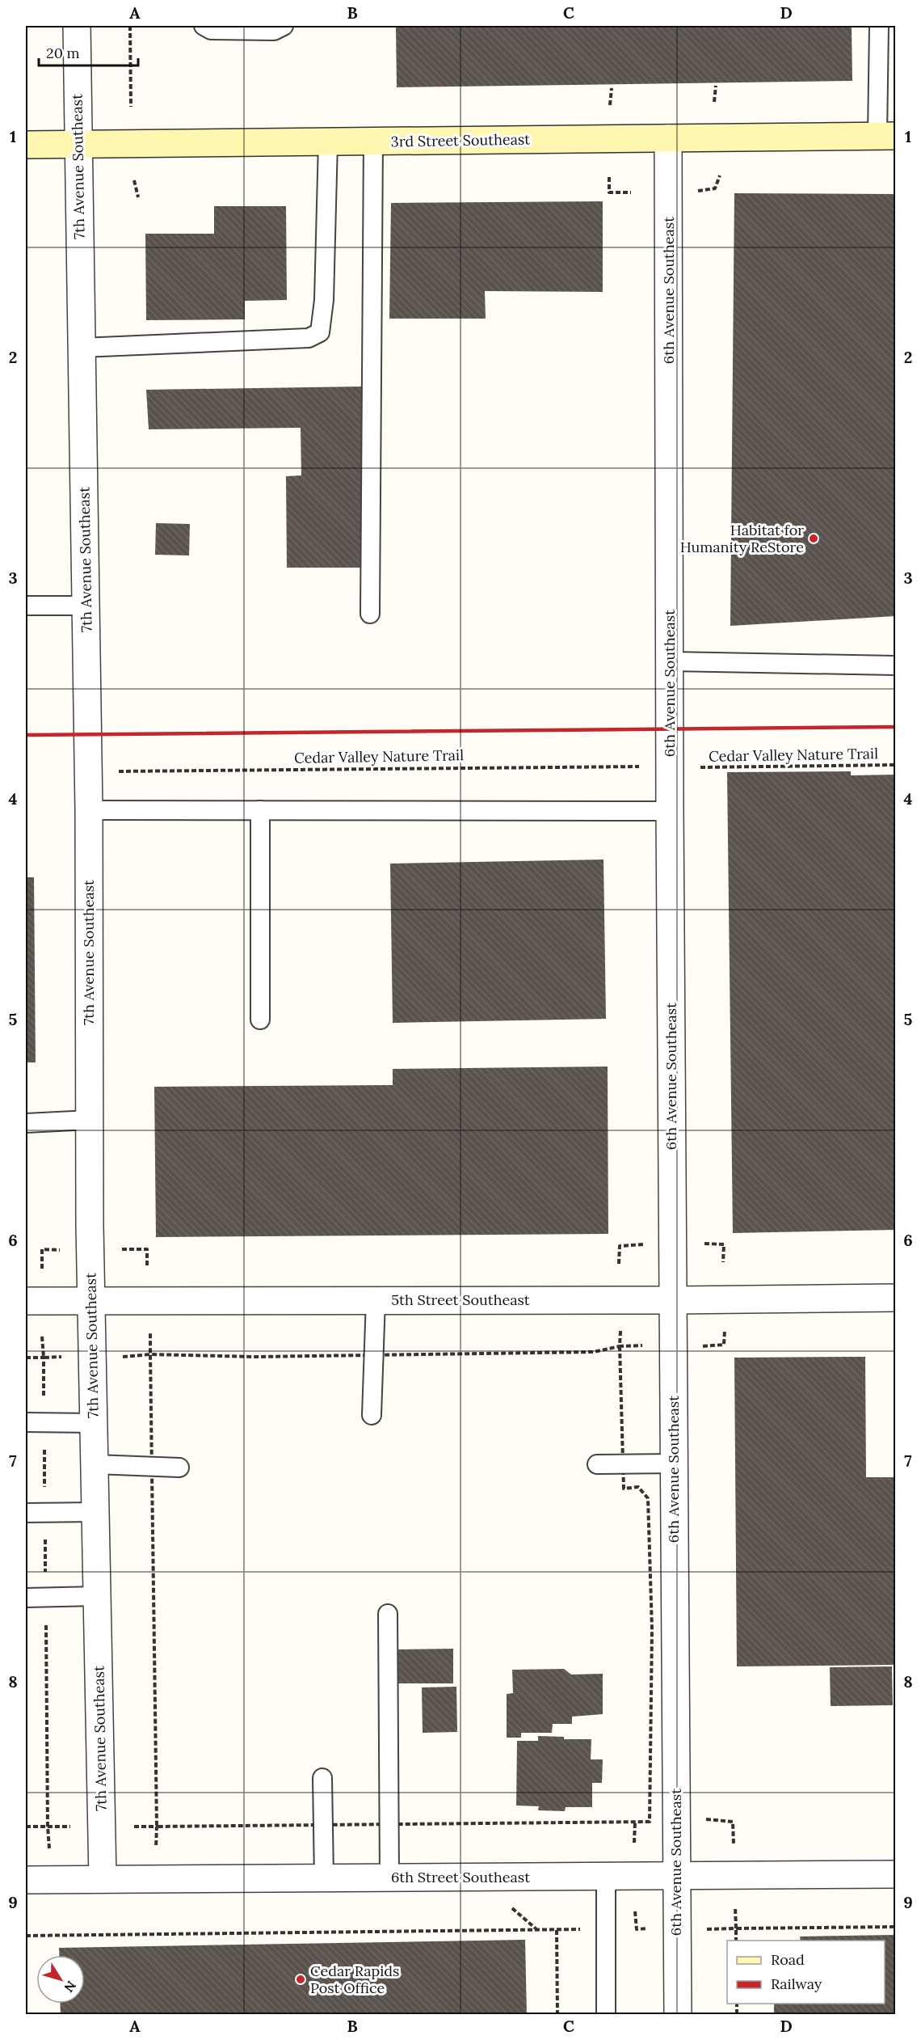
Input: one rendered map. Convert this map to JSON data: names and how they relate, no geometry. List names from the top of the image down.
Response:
{
  "streets": {
    "street": [
      "3rd Street Southeast",
      "7th Avenue Southeast",
      "6th Avenue Southeast",
      "5th Street Southeast",
      "6th Street Southeast"
    ],
    "path": ["Cedar Valley Nature Trail"]
  },
  "crossings": [
    ["3rd Street Southeast", "7th Avenue Southeast"],
    ["3rd Street Southeast", "6th Avenue Southeast"],
    ["7th Avenue Southeast", "5th Street Southeast"],
    ["7th Avenue Southeast", "6th Street Southeast"],
    ["6th Avenue Southeast", "5th Street Southeast"],
    ["6th Avenue Southeast", "6th Street Southeast"]
  ],
  "places": ["Habitat for Humanity ReStore", "Cedar Rapids Post Office"],
  "legend": ["Road", "Railway"],
  "scale_bar": "20 m",
  "north": "bottom right",
  "grid": {
    "columns": [
      "A",
      "B",
      "C",
      "D"
    ],
    "rows": [
      "1",
      "2",
      "3",
      "4",
      "5",
      "6",
      "7",
      "8",
      "9"
    ]
  }
}
